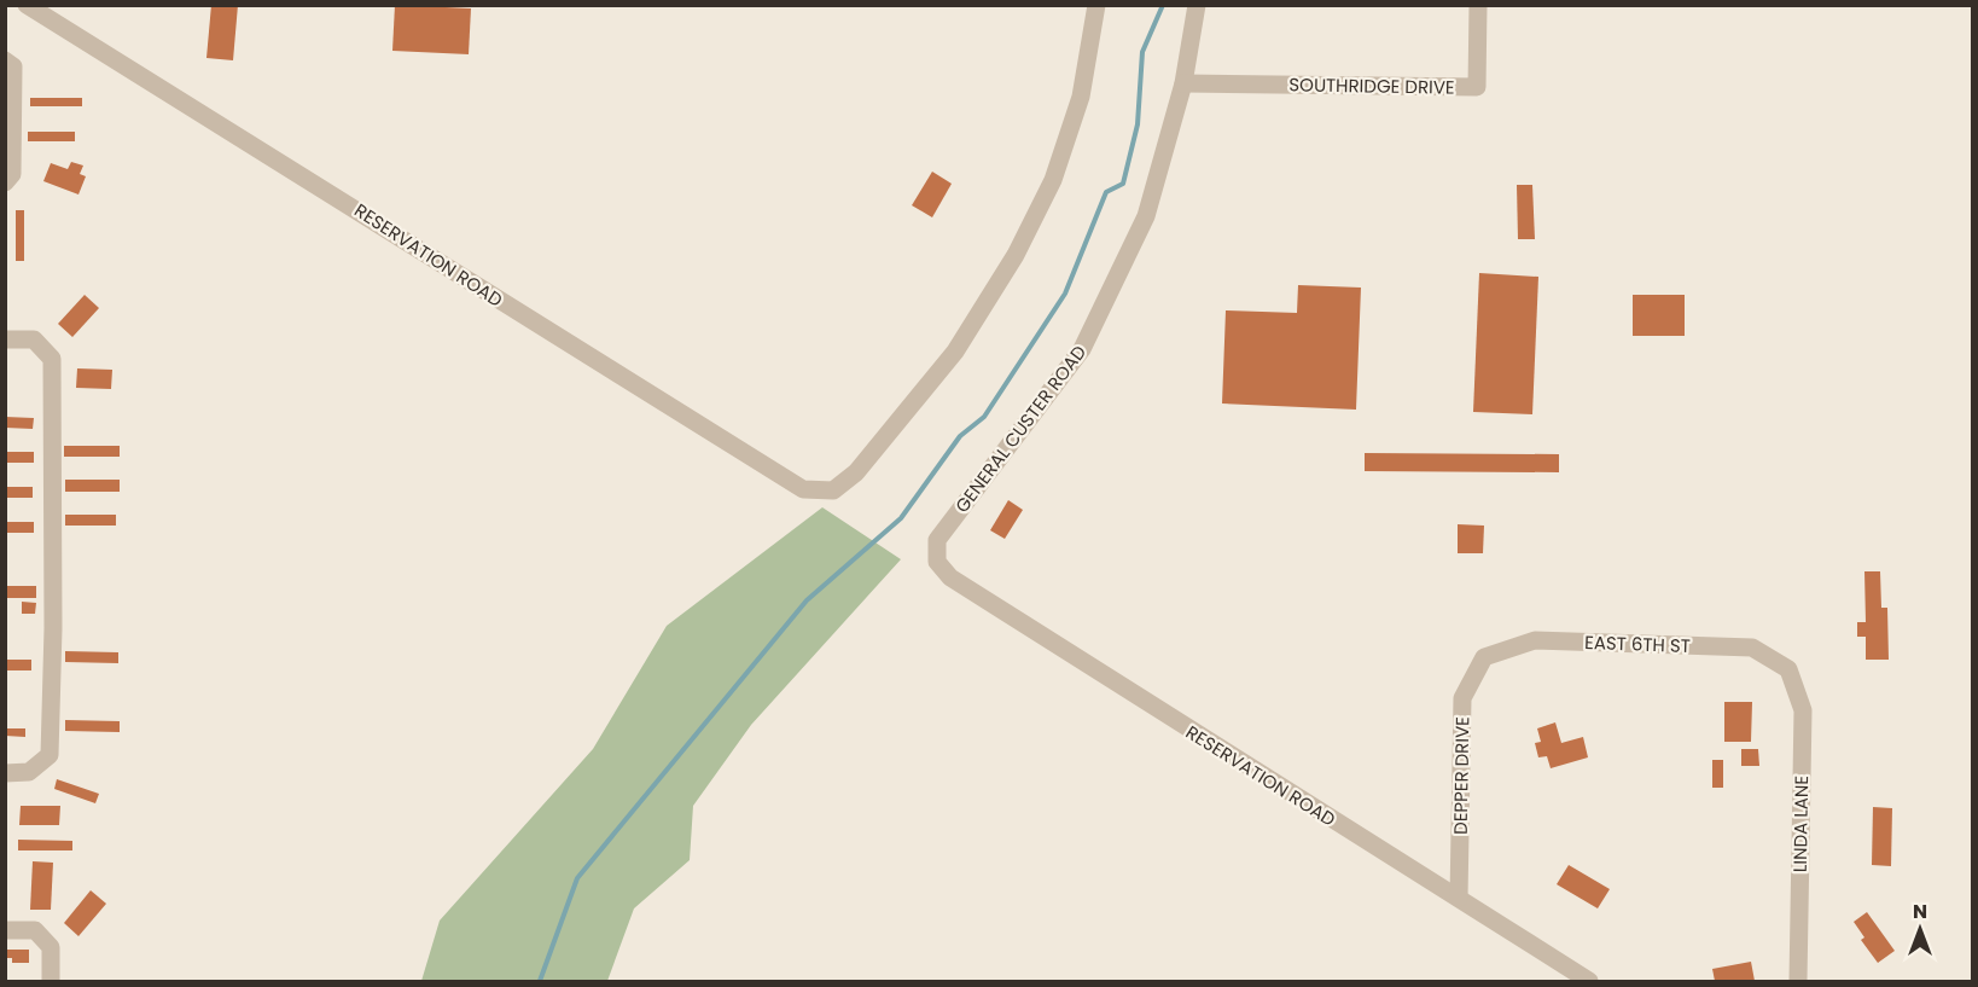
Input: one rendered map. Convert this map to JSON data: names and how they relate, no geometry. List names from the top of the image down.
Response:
{
  "streets": {
    "street": [
      "SOUTHRIDGE DRIVE",
      "RESERVATION ROAD",
      "GENERAL CUSTER ROAD",
      "EAST 6TH ST",
      "DEPPER DRIVE",
      "LINDA LANE"
    ]
  },
  "crossings": [
    ["SOUTHRIDGE DRIVE", "GENERAL CUSTER ROAD"],
    ["RESERVATION ROAD", "GENERAL CUSTER ROAD"],
    ["RESERVATION ROAD", "DEPPER DRIVE"],
    ["EAST 6TH ST", "DEPPER DRIVE"],
    ["EAST 6TH ST", "LINDA LANE"]
  ],
  "north": "top"
}
